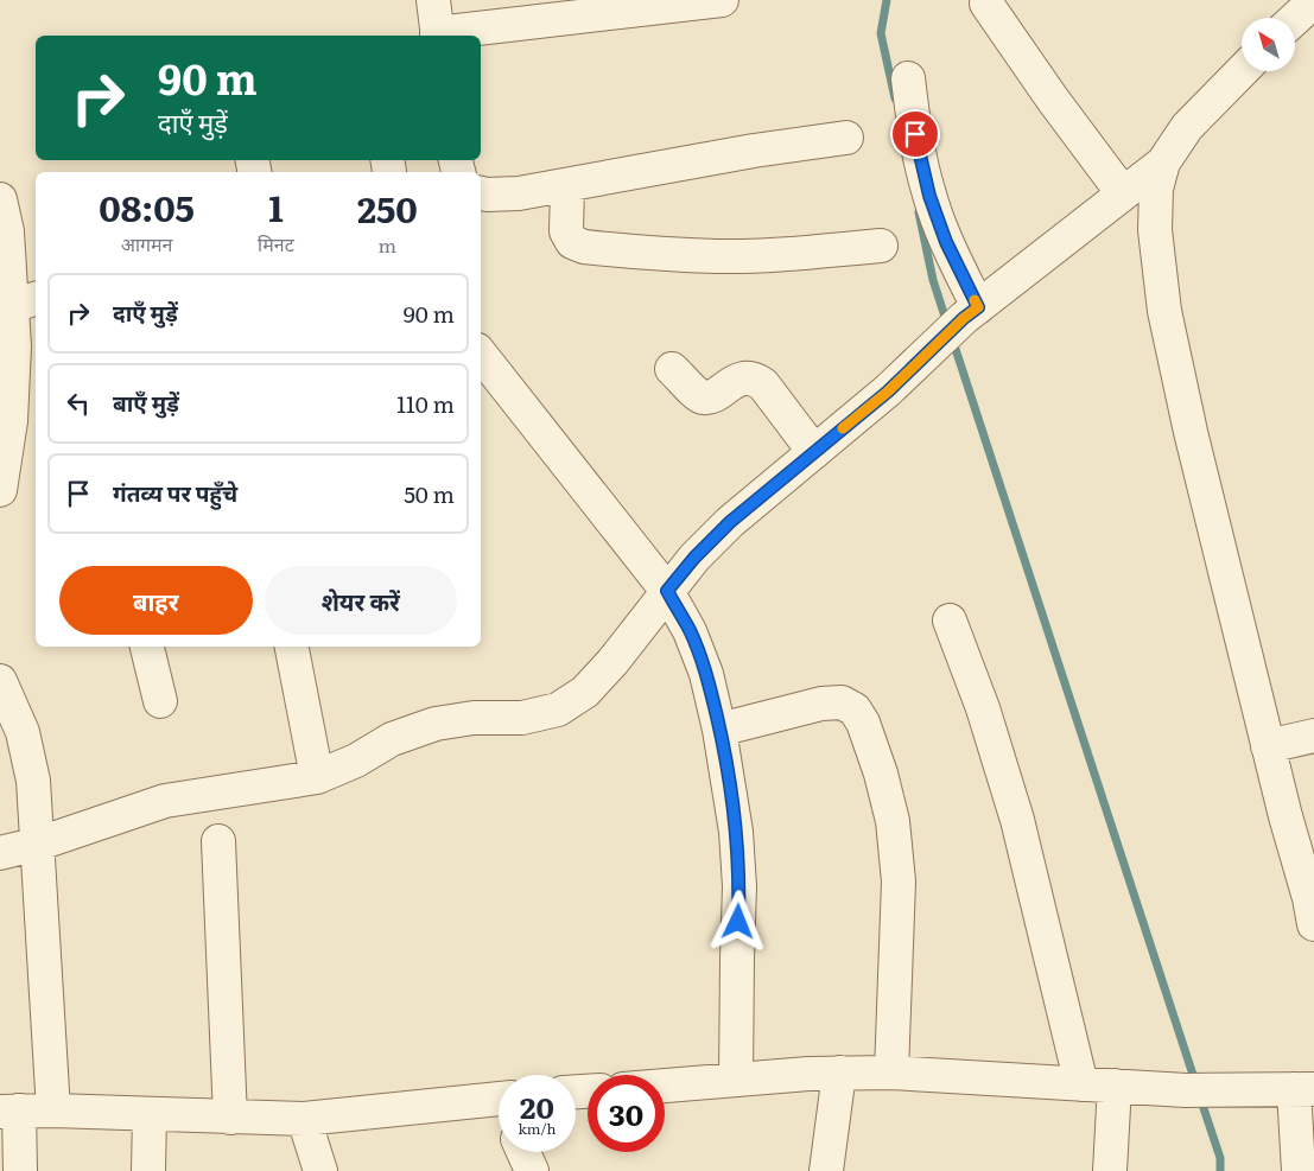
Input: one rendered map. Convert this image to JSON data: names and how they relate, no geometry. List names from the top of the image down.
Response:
{
  "north": "top left",
  "page": {
    "turn": ["90 m", "दाएँ मुड़ें"],
    "eta": [
      "08:05",
      "आगमन",
      "1",
      "मिनट",
      "250",
      "m"
    ],
    "list": [
      {
        "name": "दाएँ मुड़ें",
        "value": "90 m"
      },
      {
        "name": "बाएँ मुड़ें",
        "value": "110 m"
      },
      {
        "name": "गंतव्य पर पहुँचे",
        "value": "50 m"
      }
    ],
    "buttons": ["बाहर", "शेयर करें"],
    "speed": "20 km/h",
    "limit": "30"
  }
}
